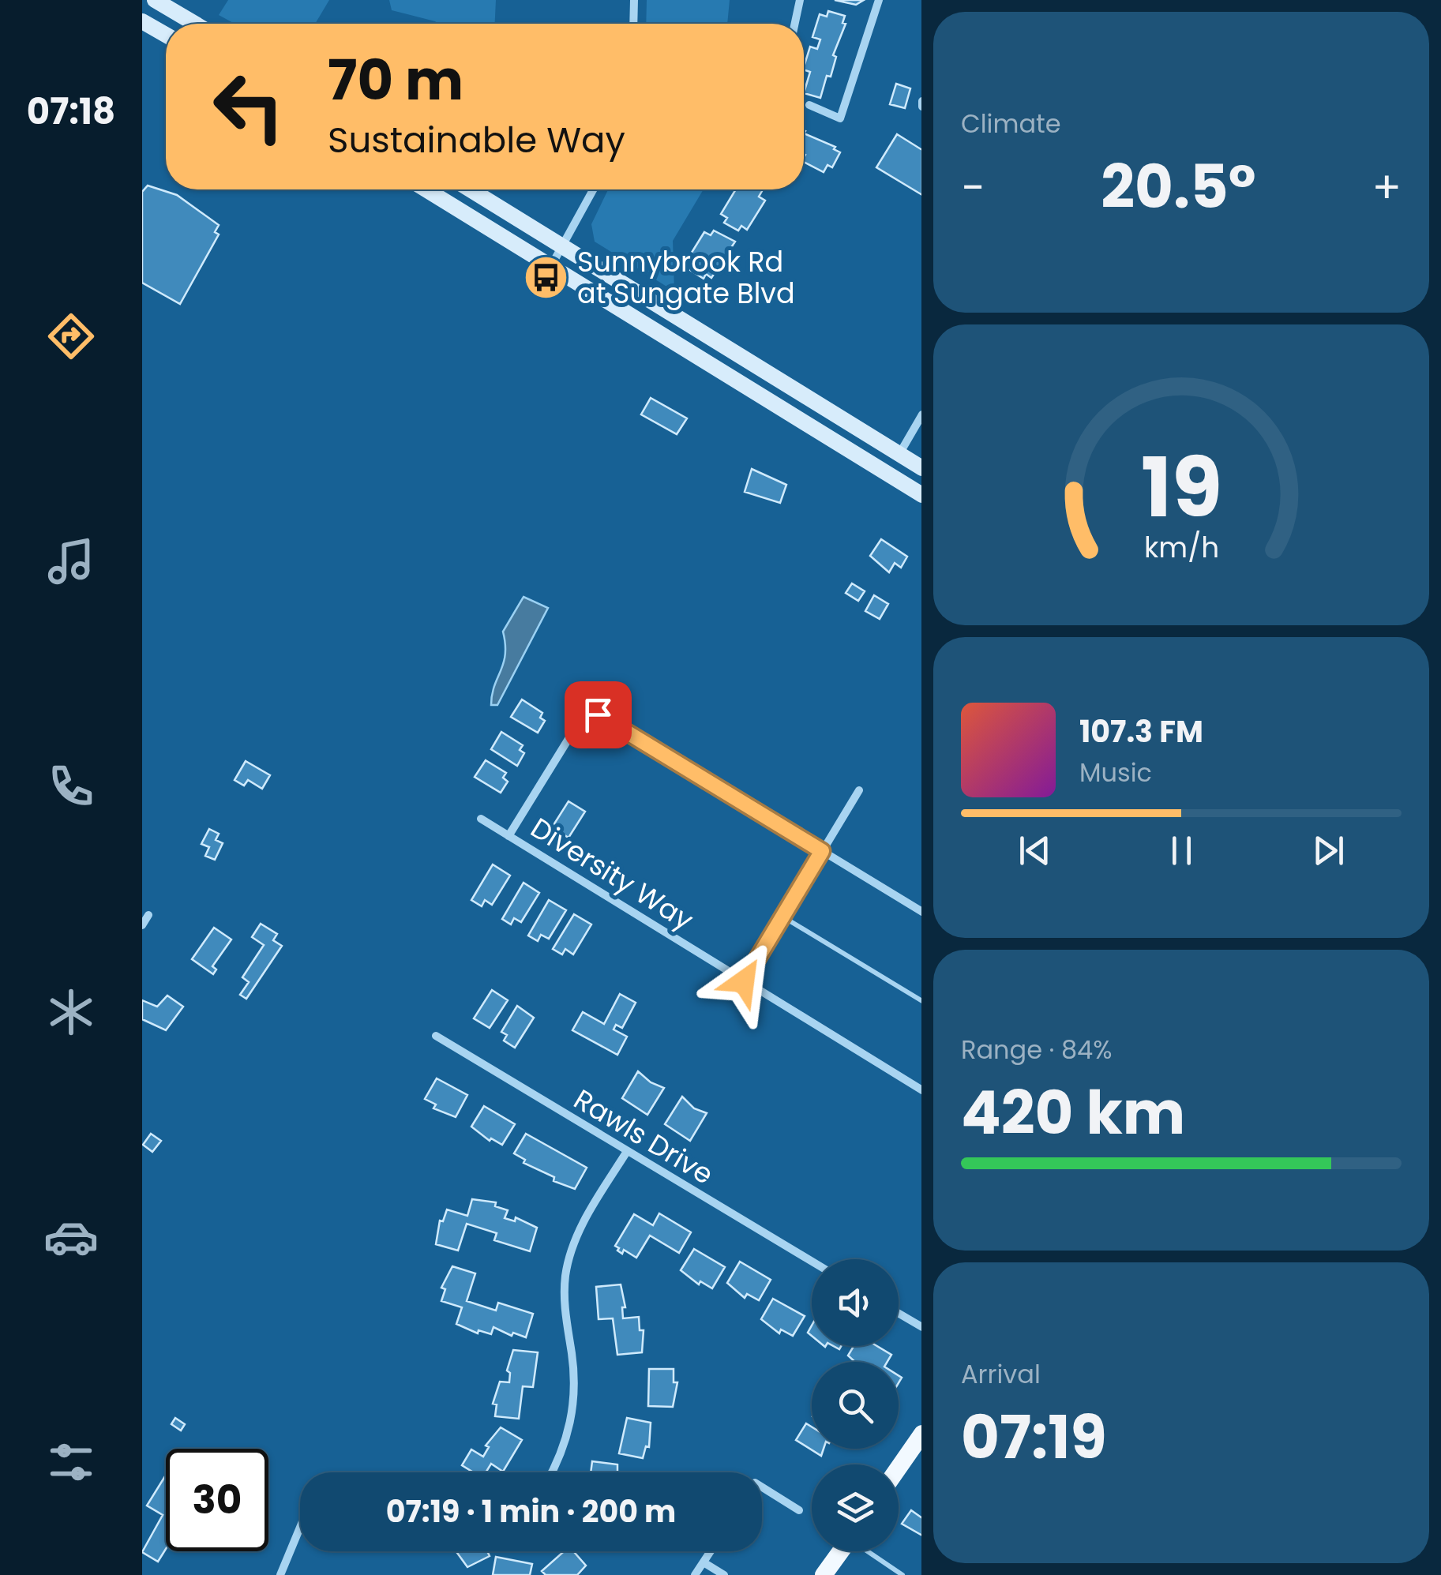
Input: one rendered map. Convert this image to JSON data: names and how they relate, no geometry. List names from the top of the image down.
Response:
{
  "streets": {
    "street": ["Diversity Way", "Rawls Drive"]
  },
  "places": {
    "bus stop": ["Sunnybrook Rd at Sungate Blvd"]
  },
  "page": {
    "tabs": "07:18",
    "tile": [
      "Climate",
      ["Range · 84%", "420 km"],
      ["Arrival", "07:19"]
    ],
    "turn": ["70 m", "Sustainable Way"],
    "heat": ["−", "20.5°", "+"],
    "song": ["107.3 FM", "Music"],
    "limit": "30",
    "trip": "07:19 · 1 min · 200 m",
    "gauge": ["19", "km/h"]
  }
}
